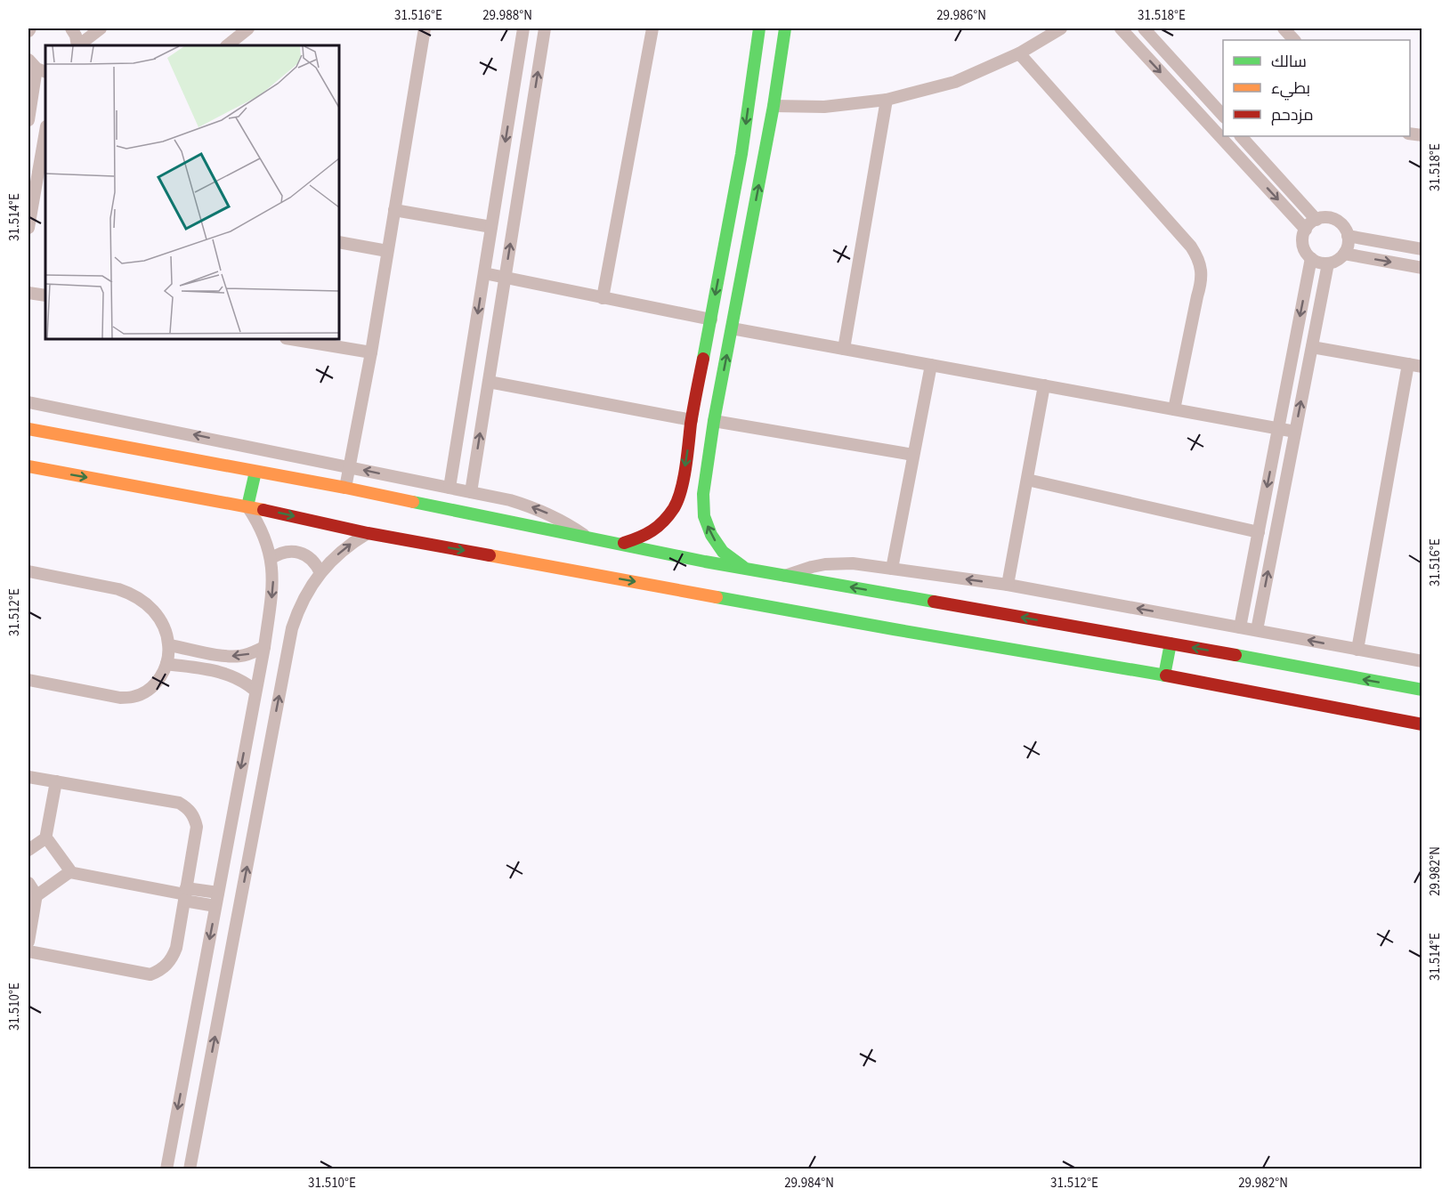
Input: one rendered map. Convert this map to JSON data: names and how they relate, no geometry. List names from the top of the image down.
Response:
{
  "legend": ["سالك", "بطيء", "مزدحم"],
  "coordinates": [
    "31.516°E",
    "29.988°N",
    "29.986°N",
    "31.518°E",
    "31.514°E",
    "31.512°E",
    "29.982°N",
    "31.510°E",
    "29.984°N"
  ]
}
